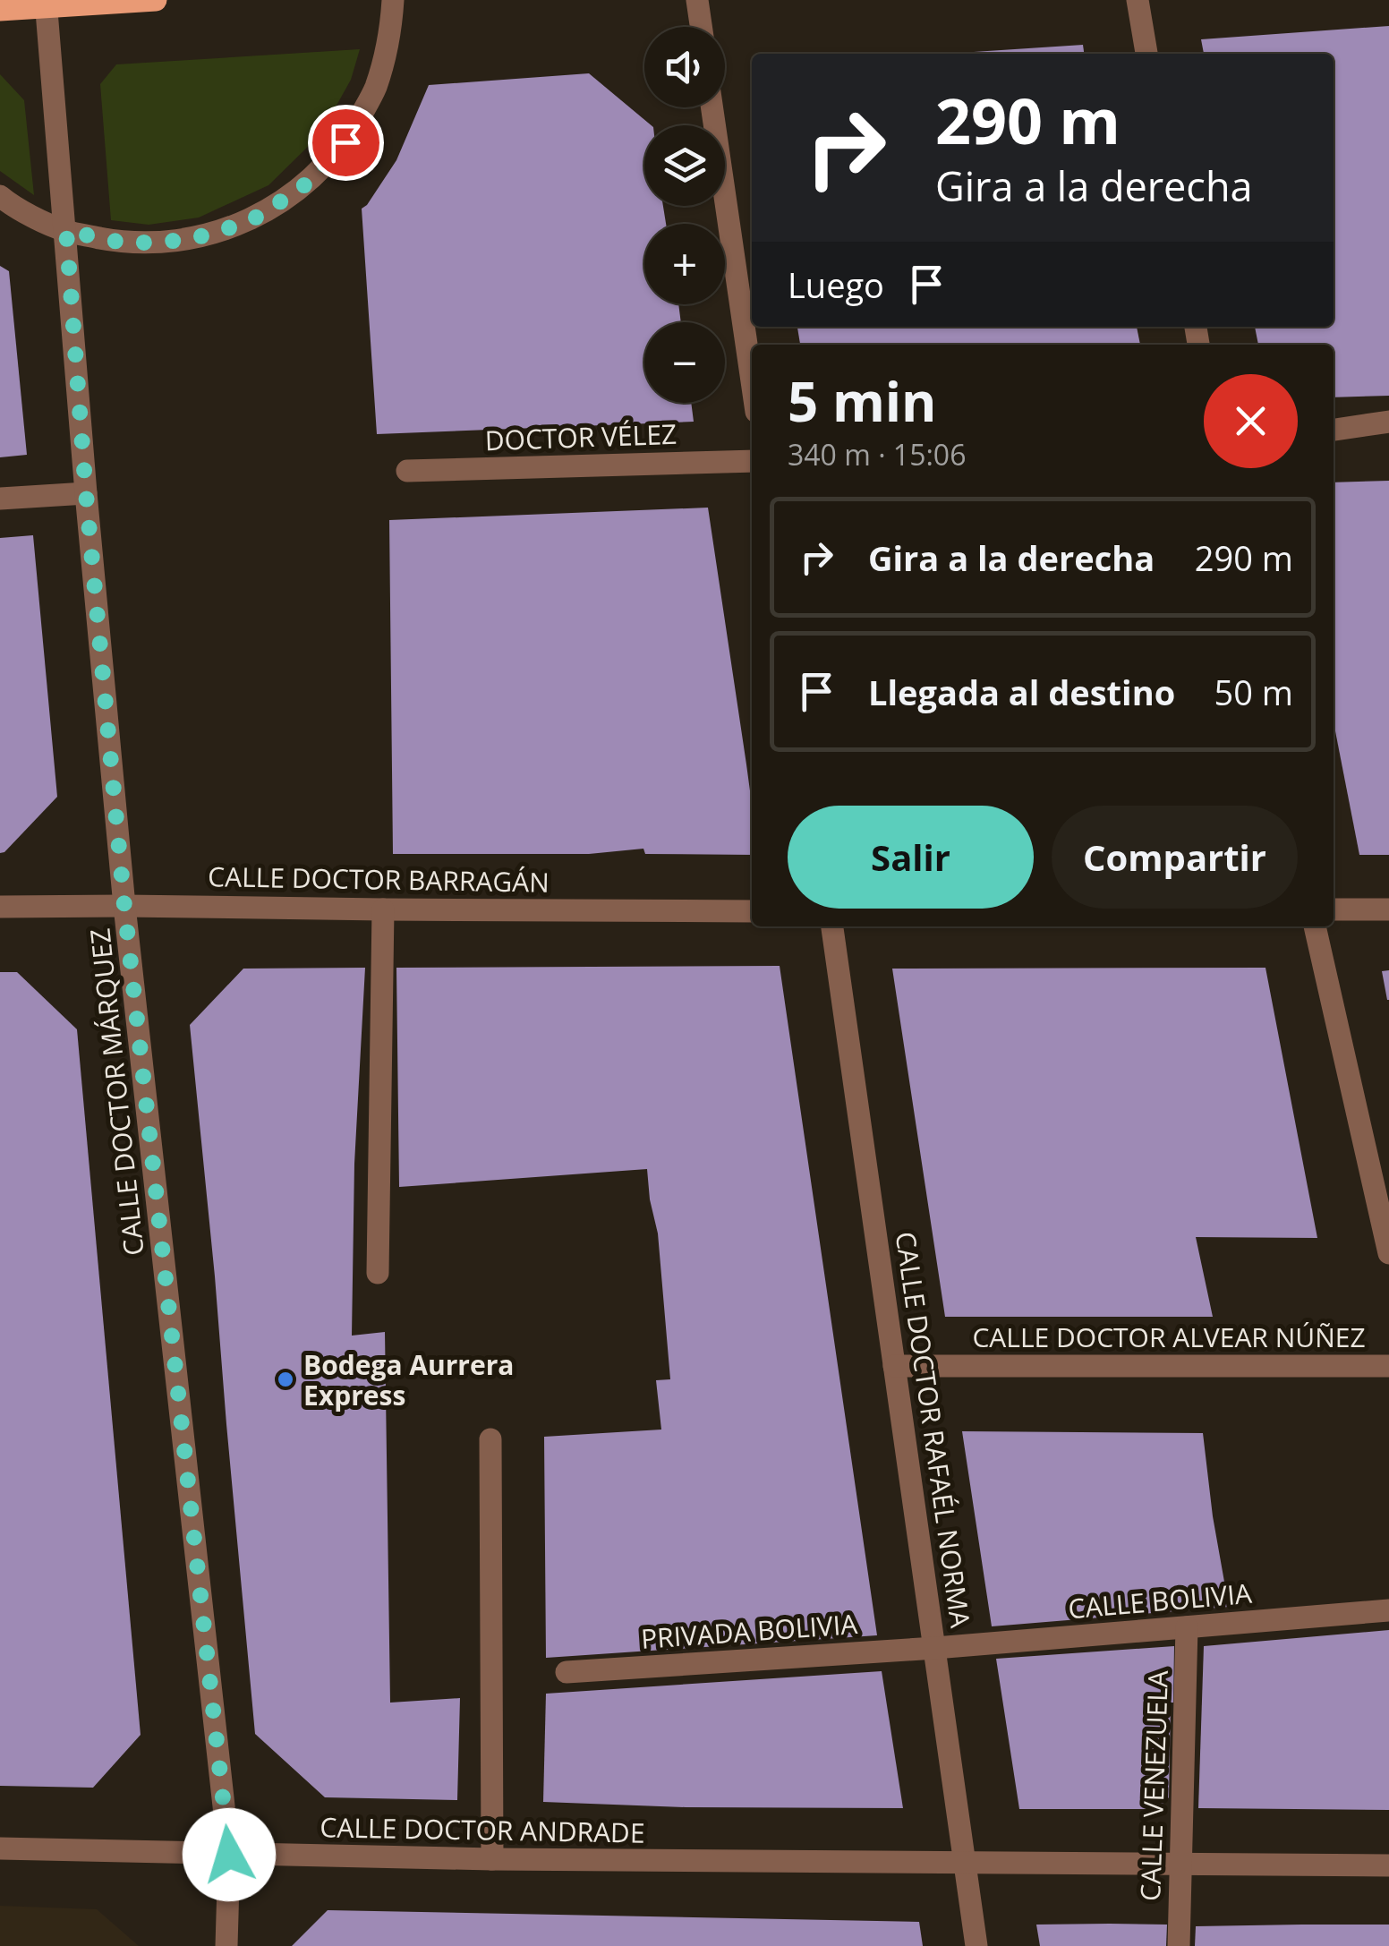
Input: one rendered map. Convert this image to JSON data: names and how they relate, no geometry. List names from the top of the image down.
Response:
{
  "streets": {
    "street": [
      "DOCTOR VÉLEZ",
      "CALLE DOCTOR BARRAGÁN",
      "CALLE DOCTOR MÁRQUEZ",
      "CALLE DOCTOR ALVEAR NÚÑEZ",
      "CALLE DOCTOR RAFAÉL NORMA",
      "CALLE BOLIVIA",
      "PRIVADA BOLIVIA",
      "CALLE VENEZUELA",
      "CALLE DOCTOR ANDRADE"
    ]
  },
  "crossings": [
    ["CALLE DOCTOR BARRAGÁN", "CALLE DOCTOR MÁRQUEZ"],
    ["CALLE DOCTOR MÁRQUEZ", "CALLE DOCTOR ANDRADE"],
    ["CALLE DOCTOR ALVEAR NÚÑEZ", "CALLE DOCTOR RAFAÉL NORMA"],
    ["CALLE DOCTOR RAFAÉL NORMA", "CALLE BOLIVIA"],
    ["CALLE DOCTOR RAFAÉL NORMA", "PRIVADA BOLIVIA"],
    ["CALLE DOCTOR RAFAÉL NORMA", "CALLE DOCTOR ANDRADE"],
    ["CALLE BOLIVIA", "PRIVADA BOLIVIA"],
    ["CALLE BOLIVIA", "CALLE VENEZUELA"],
    ["CALLE VENEZUELA", "CALLE DOCTOR ANDRADE"]
  ],
  "places": ["Bodega Aurrera Express"],
  "page": {
    "map_buttons": ["+", "−"],
    "turn": ["290 m", "Gira a la derecha"],
    "then": "Luego",
    "heading": ["5 min", "340 m · 15:06"],
    "list": [
      {
        "name": "Gira a la derecha",
        "value": "290 m"
      },
      {
        "name": "Llegada al destino",
        "value": "50 m"
      }
    ],
    "buttons": ["Salir", "Compartir"]
  }
}
